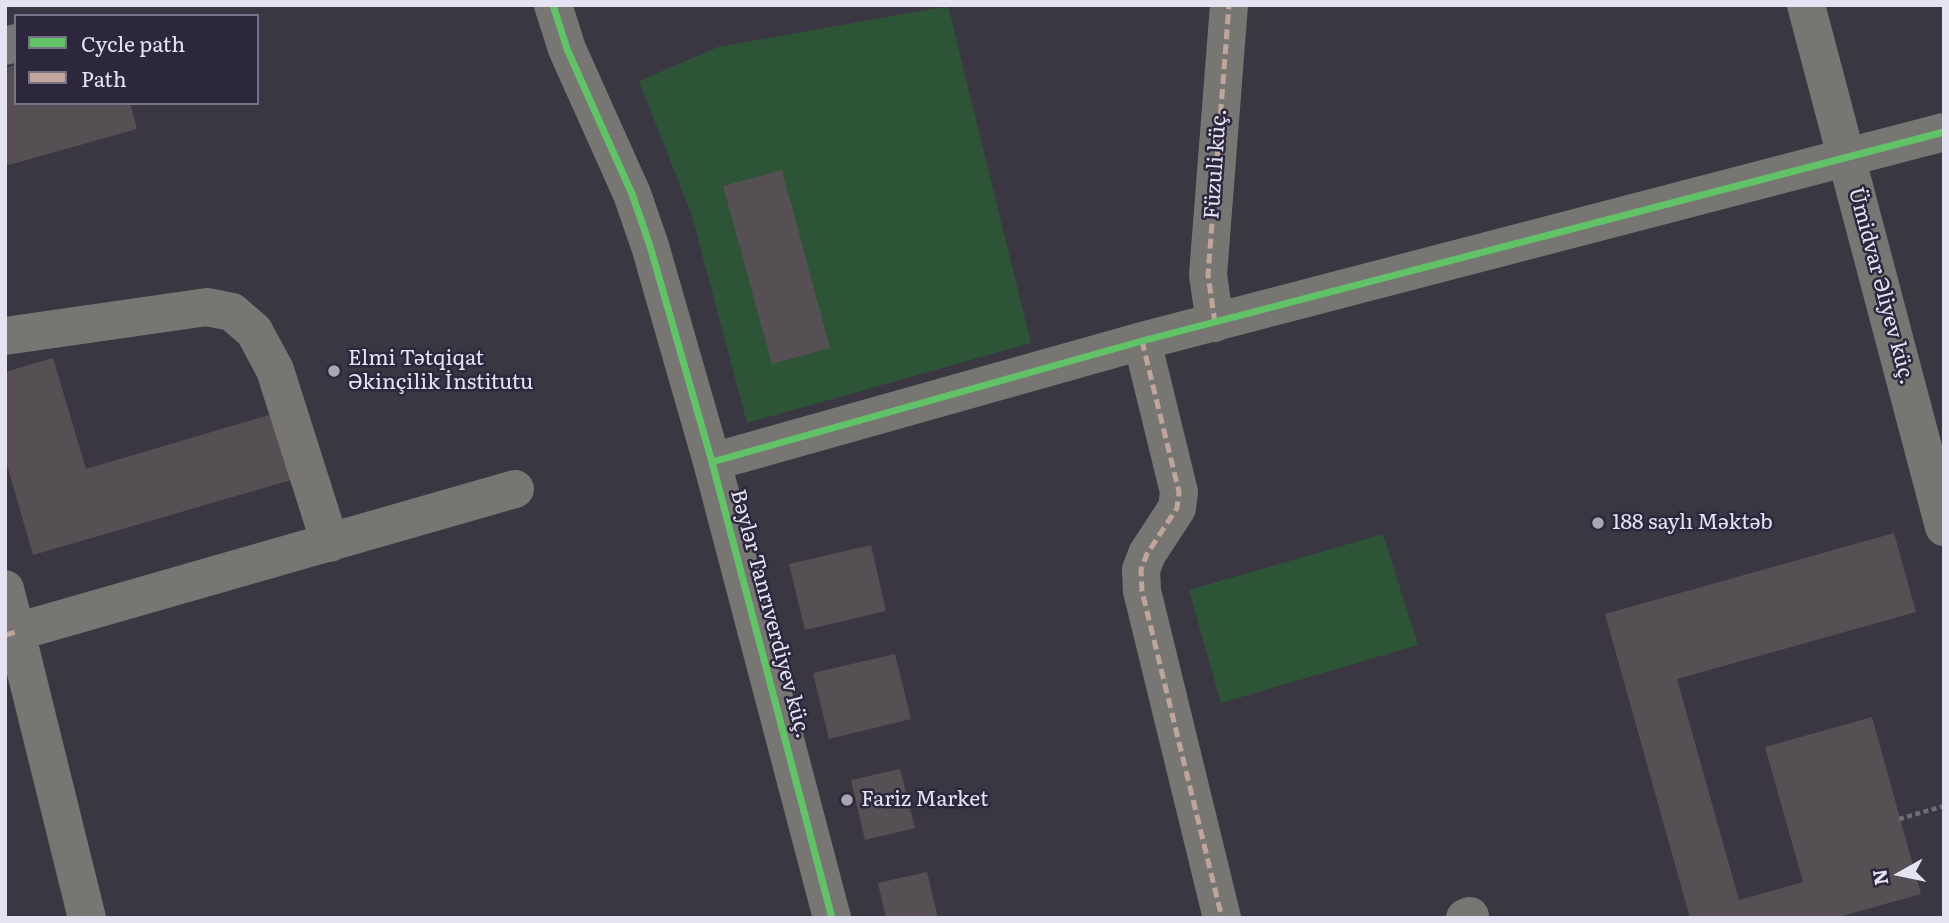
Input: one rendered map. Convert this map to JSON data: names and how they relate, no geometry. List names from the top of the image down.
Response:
{
  "streets": {
    "street": ["Füzuli küç.", "Ümidvar Əliyev küç.", "Bəylər Tanrıverdiyev küç."]
  },
  "places": ["Elmi Tətqiqat Əkinçilik İnstitutu", "188 saylı Məktəb", "Fariz Market"],
  "legend": ["Cycle path", "Path"],
  "north": "left"
}
